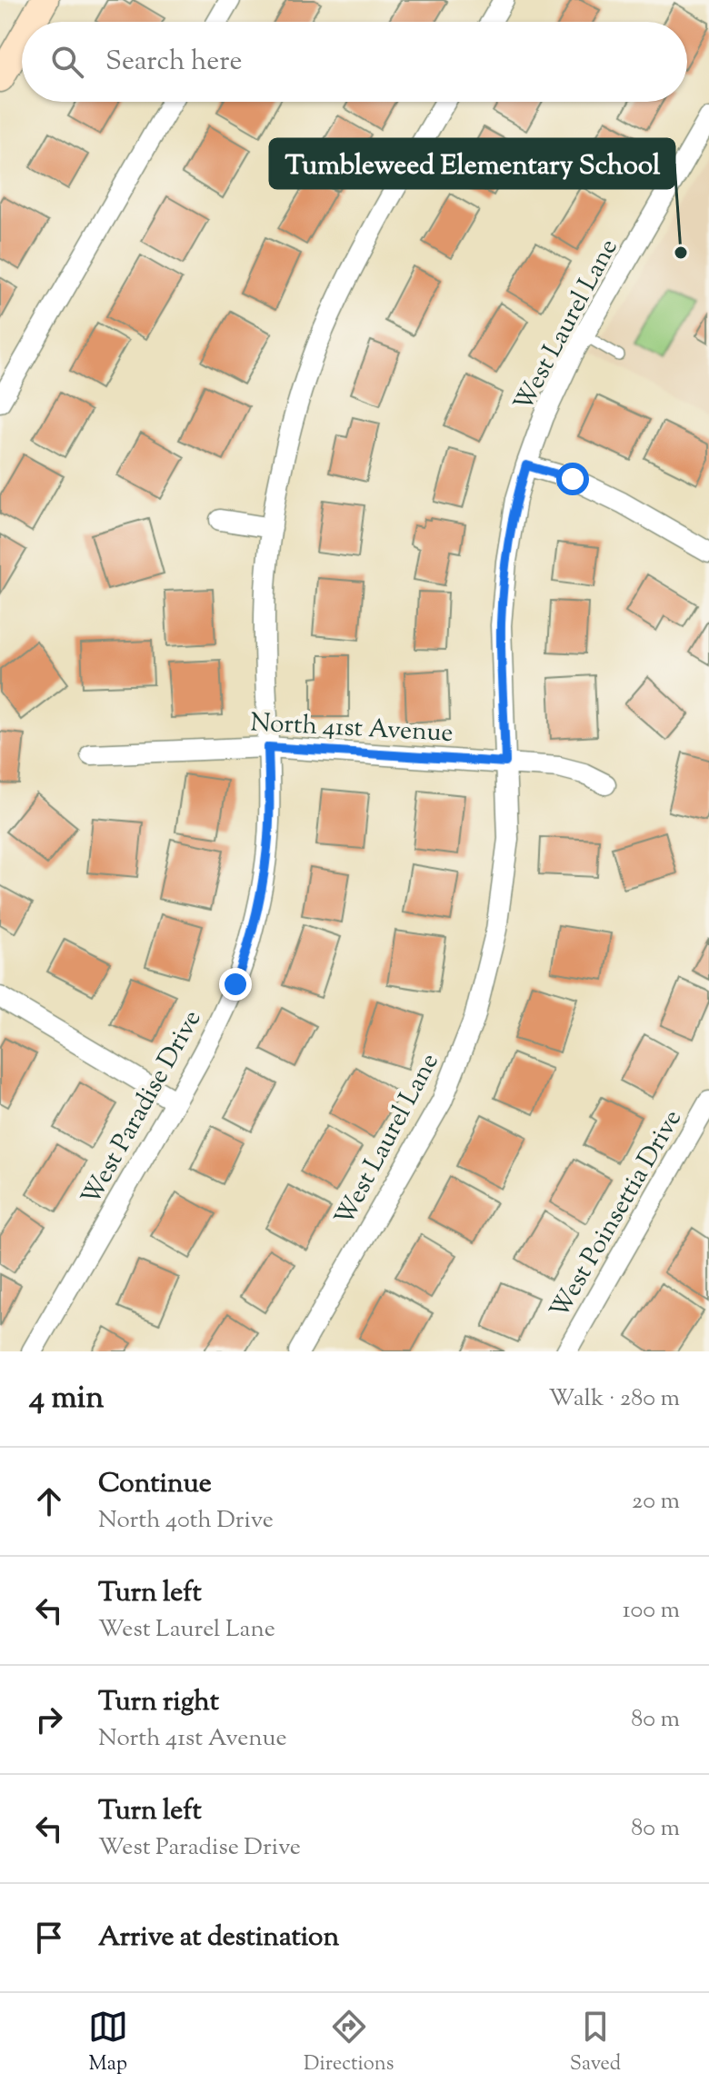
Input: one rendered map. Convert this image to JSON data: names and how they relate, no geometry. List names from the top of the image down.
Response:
{
  "streets": {
    "street": [
      "West Laurel Lane",
      "North 41st Avenue",
      "West Paradise Drive",
      "West Poinsettia Drive"
    ]
  },
  "crossings": [
    ["West Laurel Lane", "North 41st Avenue"],
    ["North 41st Avenue", "West Paradise Drive"]
  ],
  "places": ["Tumbleweed Elementary School"],
  "page": {
    "search": "Search here",
    "heading": ["4 min", "Walk · 280 m"],
    "list": [
      ["Continue", "North 40th Drive", "20 m"],
      ["Turn left", "West Laurel Lane", "100 m"],
      ["Turn right", "North 41st Avenue", "80 m"],
      ["Turn left", "West Paradise Drive", "80 m"],
      "Arrive at destination"
    ],
    "nav": ["Map", "Directions", "Saved"]
  }
}
